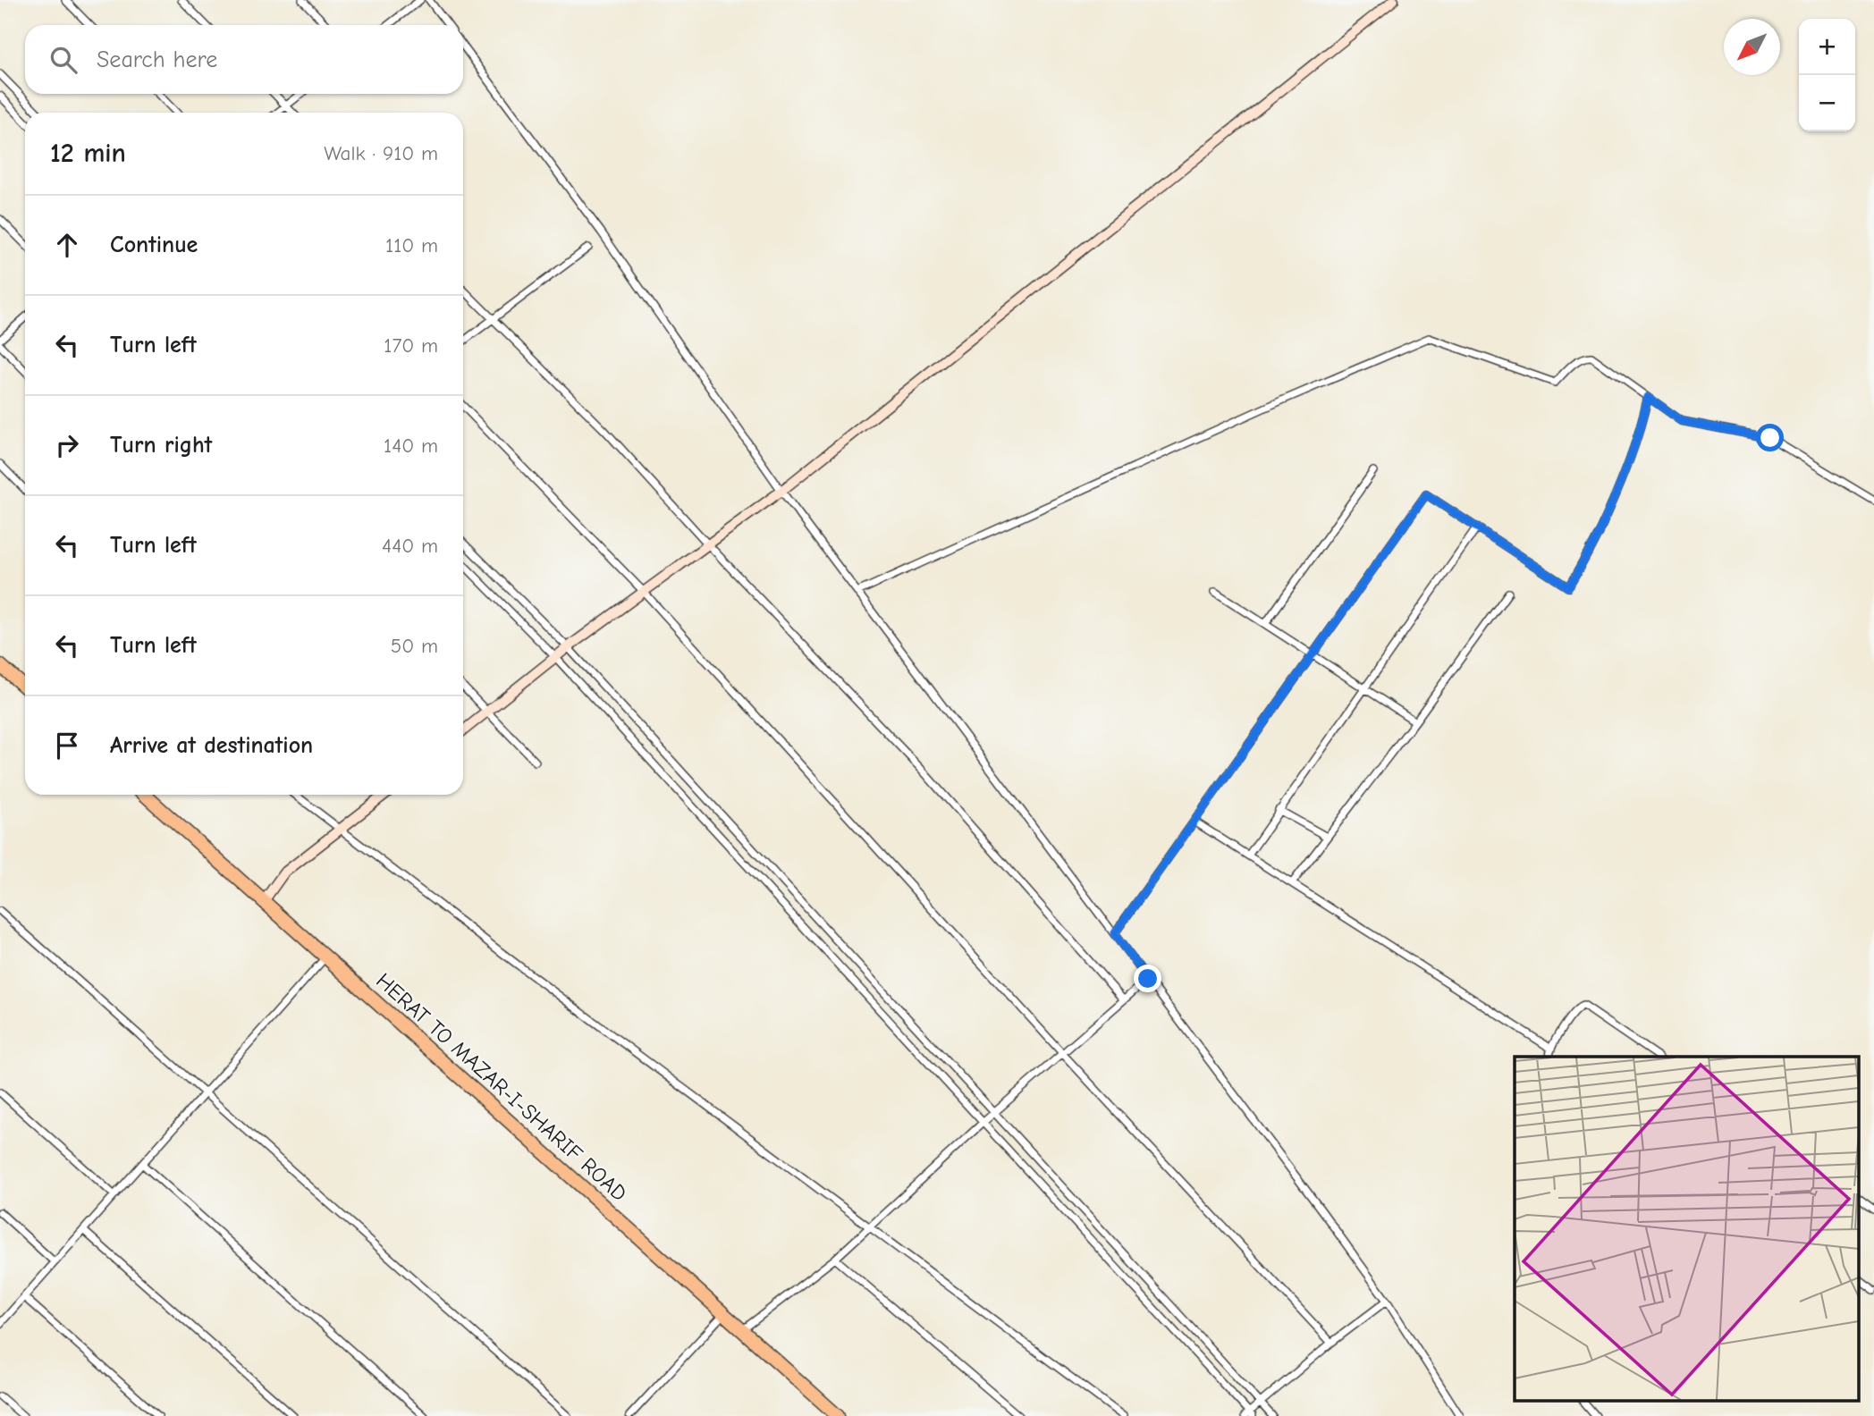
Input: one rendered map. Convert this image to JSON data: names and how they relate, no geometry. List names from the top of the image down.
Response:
{
  "streets": {
    "highway": ["HERAT TO MAZAR-I-SHARIF ROAD"]
  },
  "north": "bottom left",
  "page": {
    "map_buttons": ["+", "−"],
    "search": "Search here",
    "heading": ["12 min", "Walk · 910 m"],
    "list": [
      ["Continue", "110 m"],
      ["Turn left", "170 m"],
      ["Turn right", "140 m"],
      ["Turn left", "440 m"],
      ["Turn left", "50 m"],
      "Arrive at destination"
    ]
  }
}
